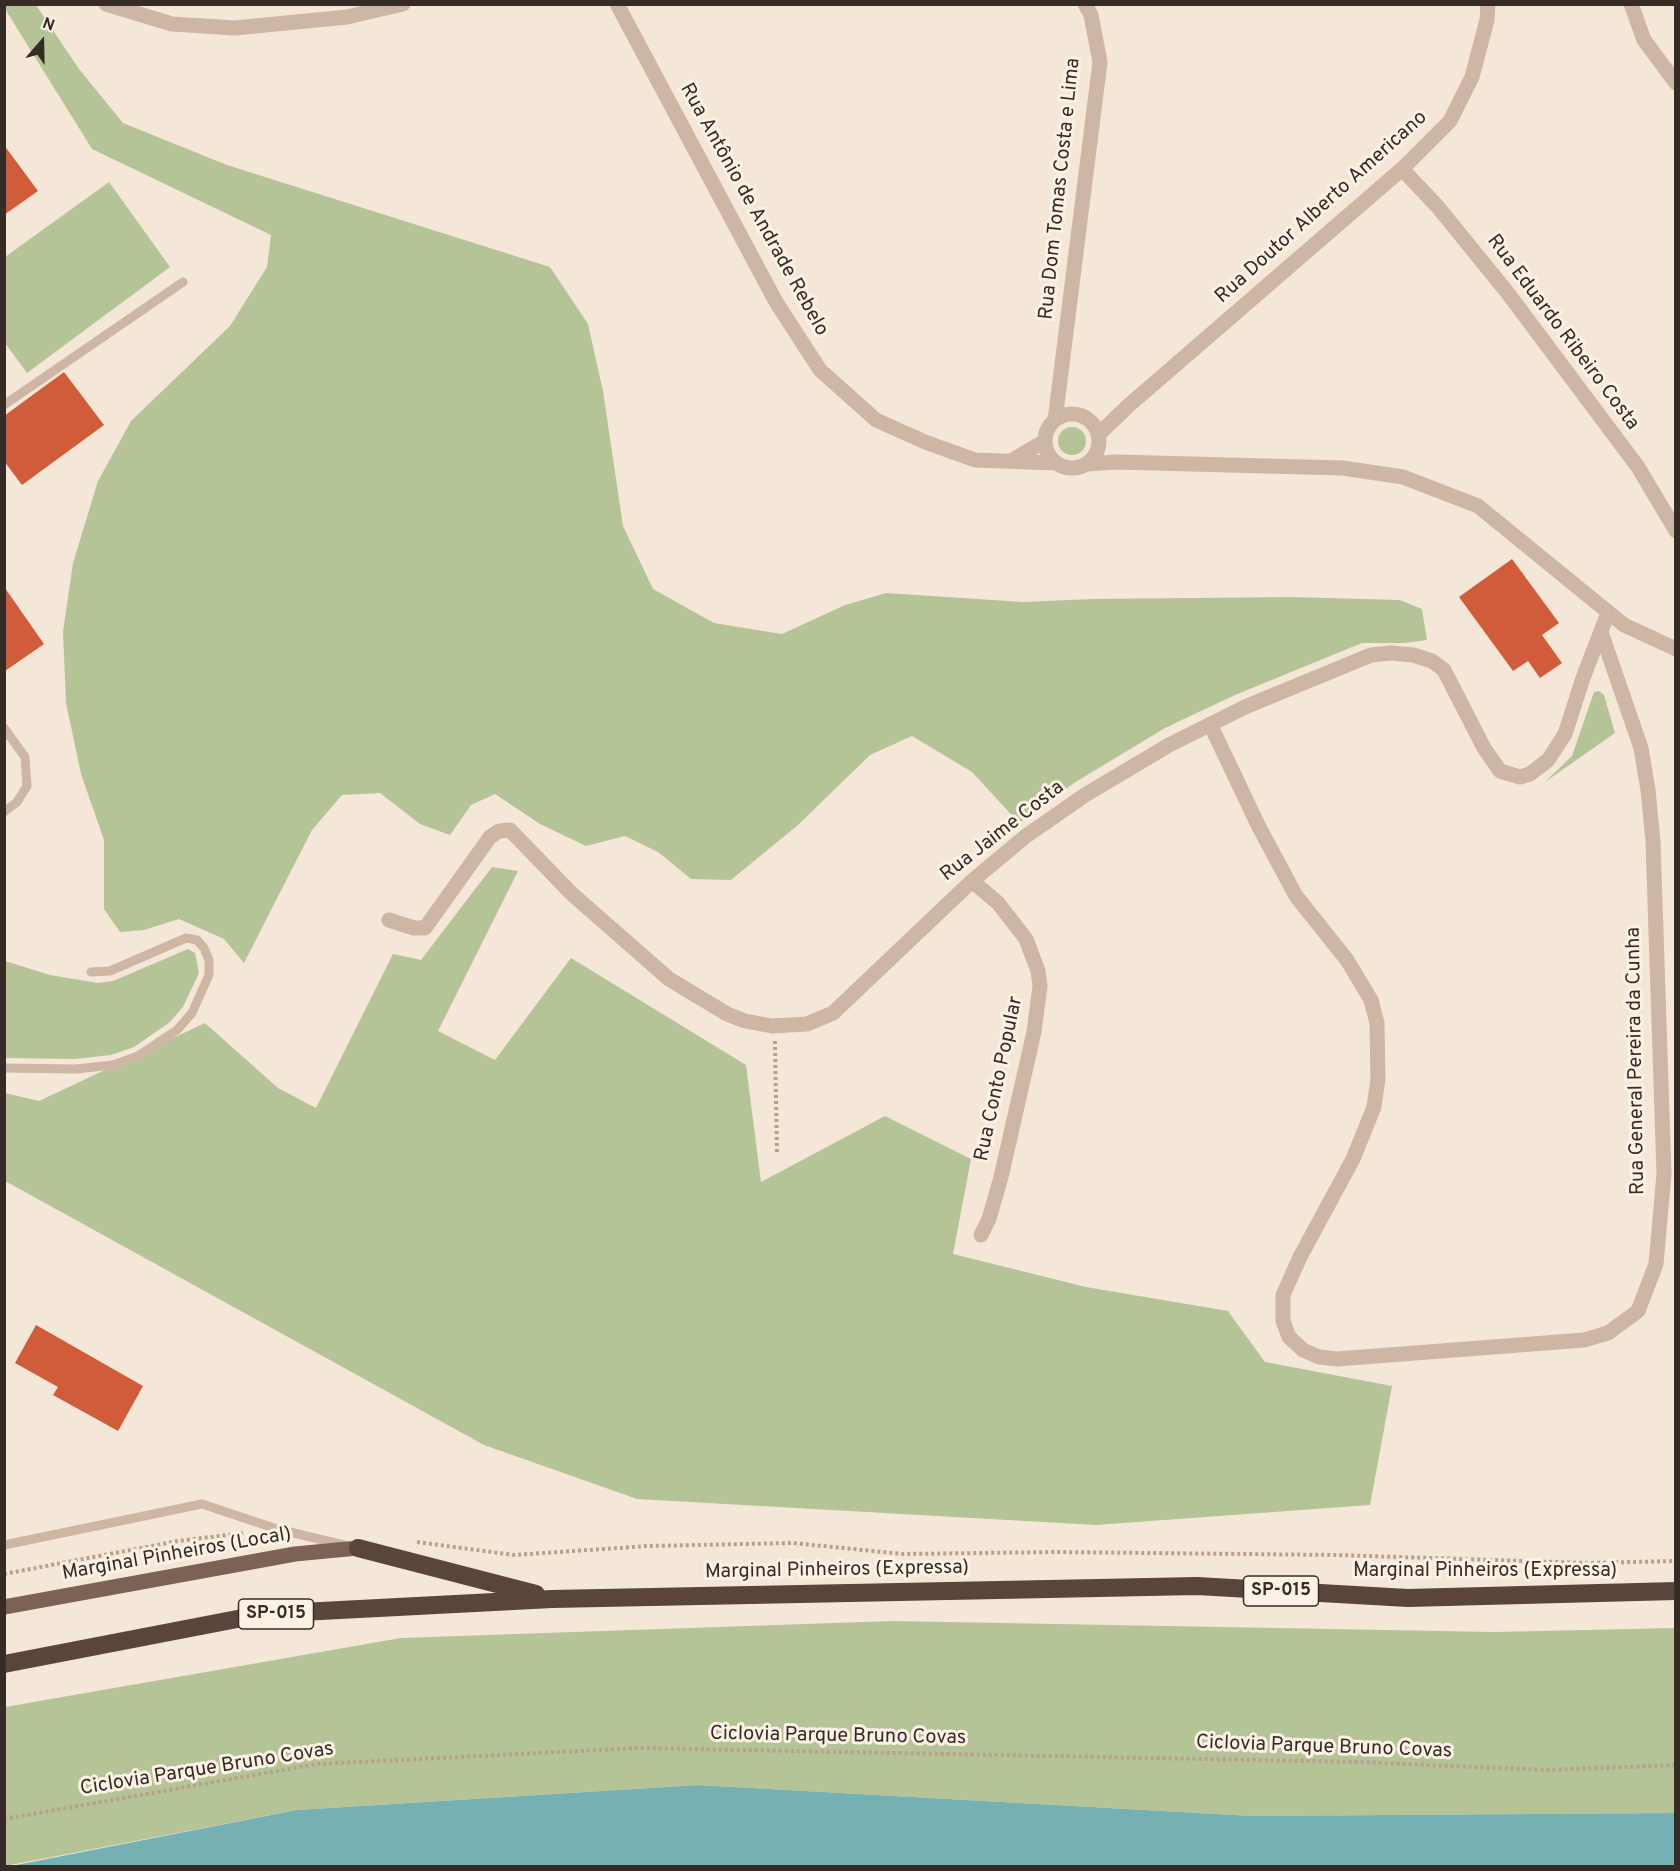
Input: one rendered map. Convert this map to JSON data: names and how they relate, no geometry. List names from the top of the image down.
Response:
{
  "streets": {
    "highway": ["Marginal Pinheiros (Expressa)", "SP-015"],
    "main road": ["Marginal Pinheiros (Local)"],
    "street": [
      "Rua Dom Tomas Costa e Lima",
      "Rua Doutor Alberto Americano",
      "Rua Antônio de Andrade Rebelo",
      "Rua Eduardo Ribeiro Costa",
      "Rua Jaime Costa",
      "Rua General Pereira da Cunha",
      "Rua Conto Popular"
    ],
    "path": ["Ciclovia Parque Bruno Covas"]
  },
  "crossings": [
    ["Rua Dom Tomas Costa e Lima", "Rua Doutor Alberto Americano"],
    ["Rua Dom Tomas Costa e Lima", "Rua Antônio de Andrade Rebelo"],
    ["Rua Doutor Alberto Americano", "Rua Antônio de Andrade Rebelo"],
    ["Rua Doutor Alberto Americano", "Rua Eduardo Ribeiro Costa"],
    ["Rua Jaime Costa", "Rua General Pereira da Cunha"],
    ["Rua Jaime Costa", "Rua Conto Popular"]
  ],
  "north": "top"
}
